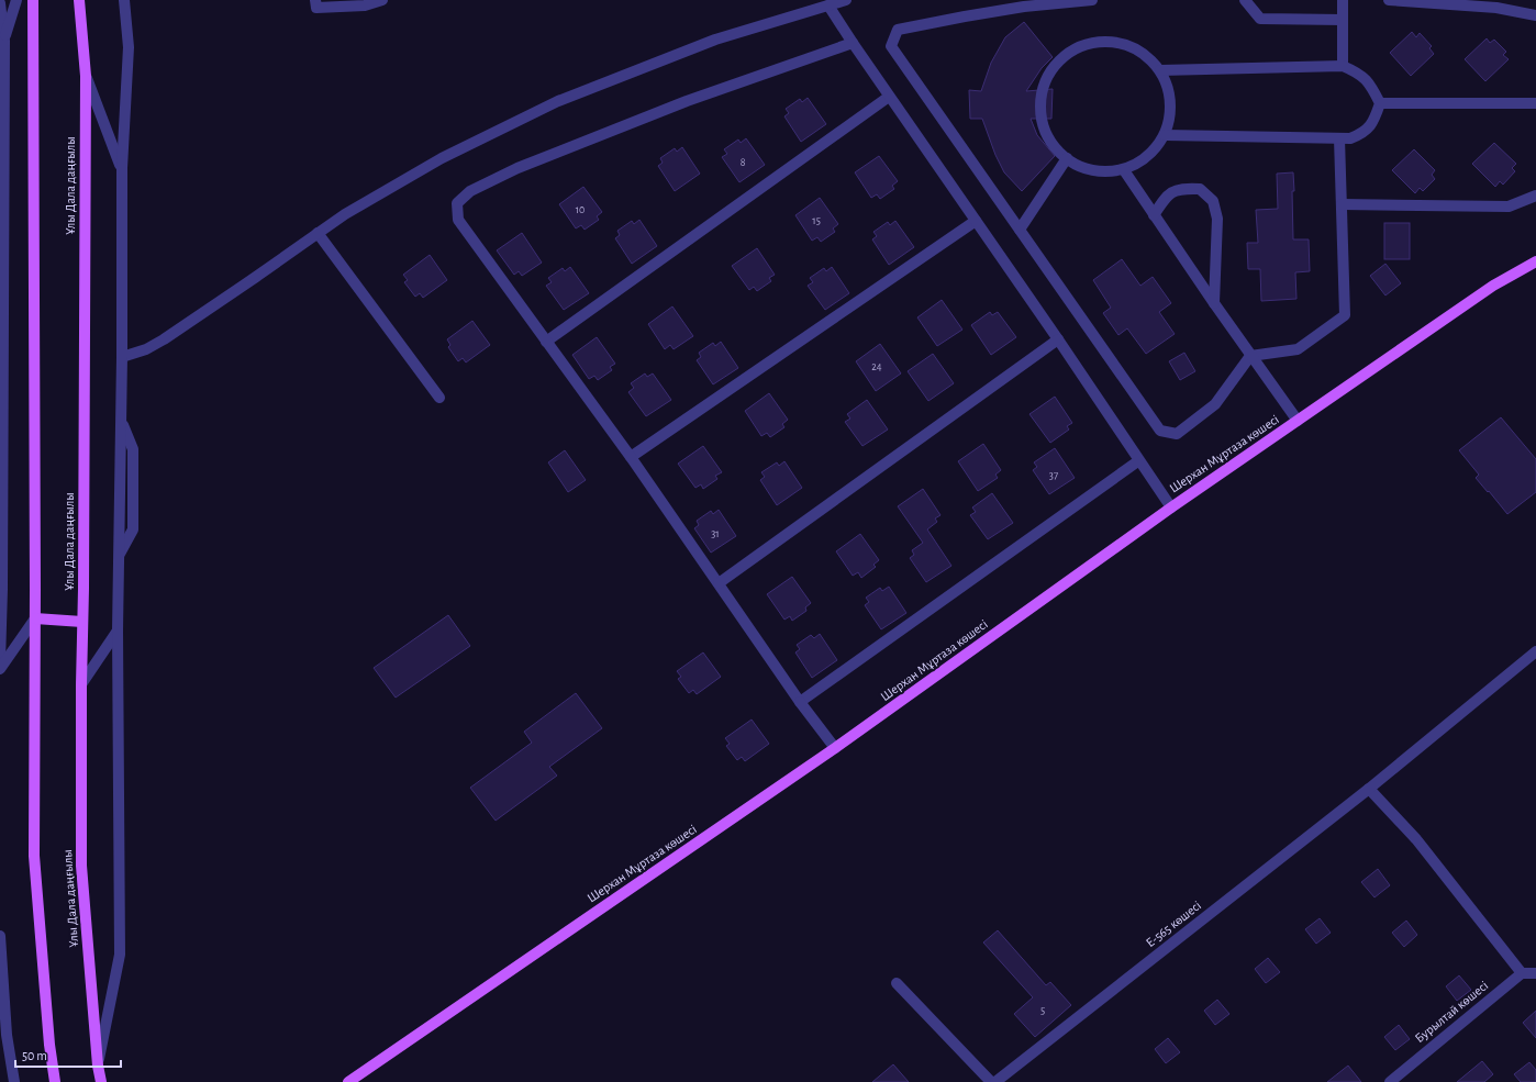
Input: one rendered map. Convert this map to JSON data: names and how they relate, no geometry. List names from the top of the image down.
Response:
{
  "streets": {
    "main road": ["Ұлы Дала даңғылы", "Шерхан Мұртаза көшесі"],
    "street": ["Е-565 көшесі", "Бурылтай көшесі"]
  },
  "house_numbers": [
    "8",
    "10",
    "15",
    "24",
    "37",
    "31",
    "5"
  ],
  "scale_bar": "50 m"
}
